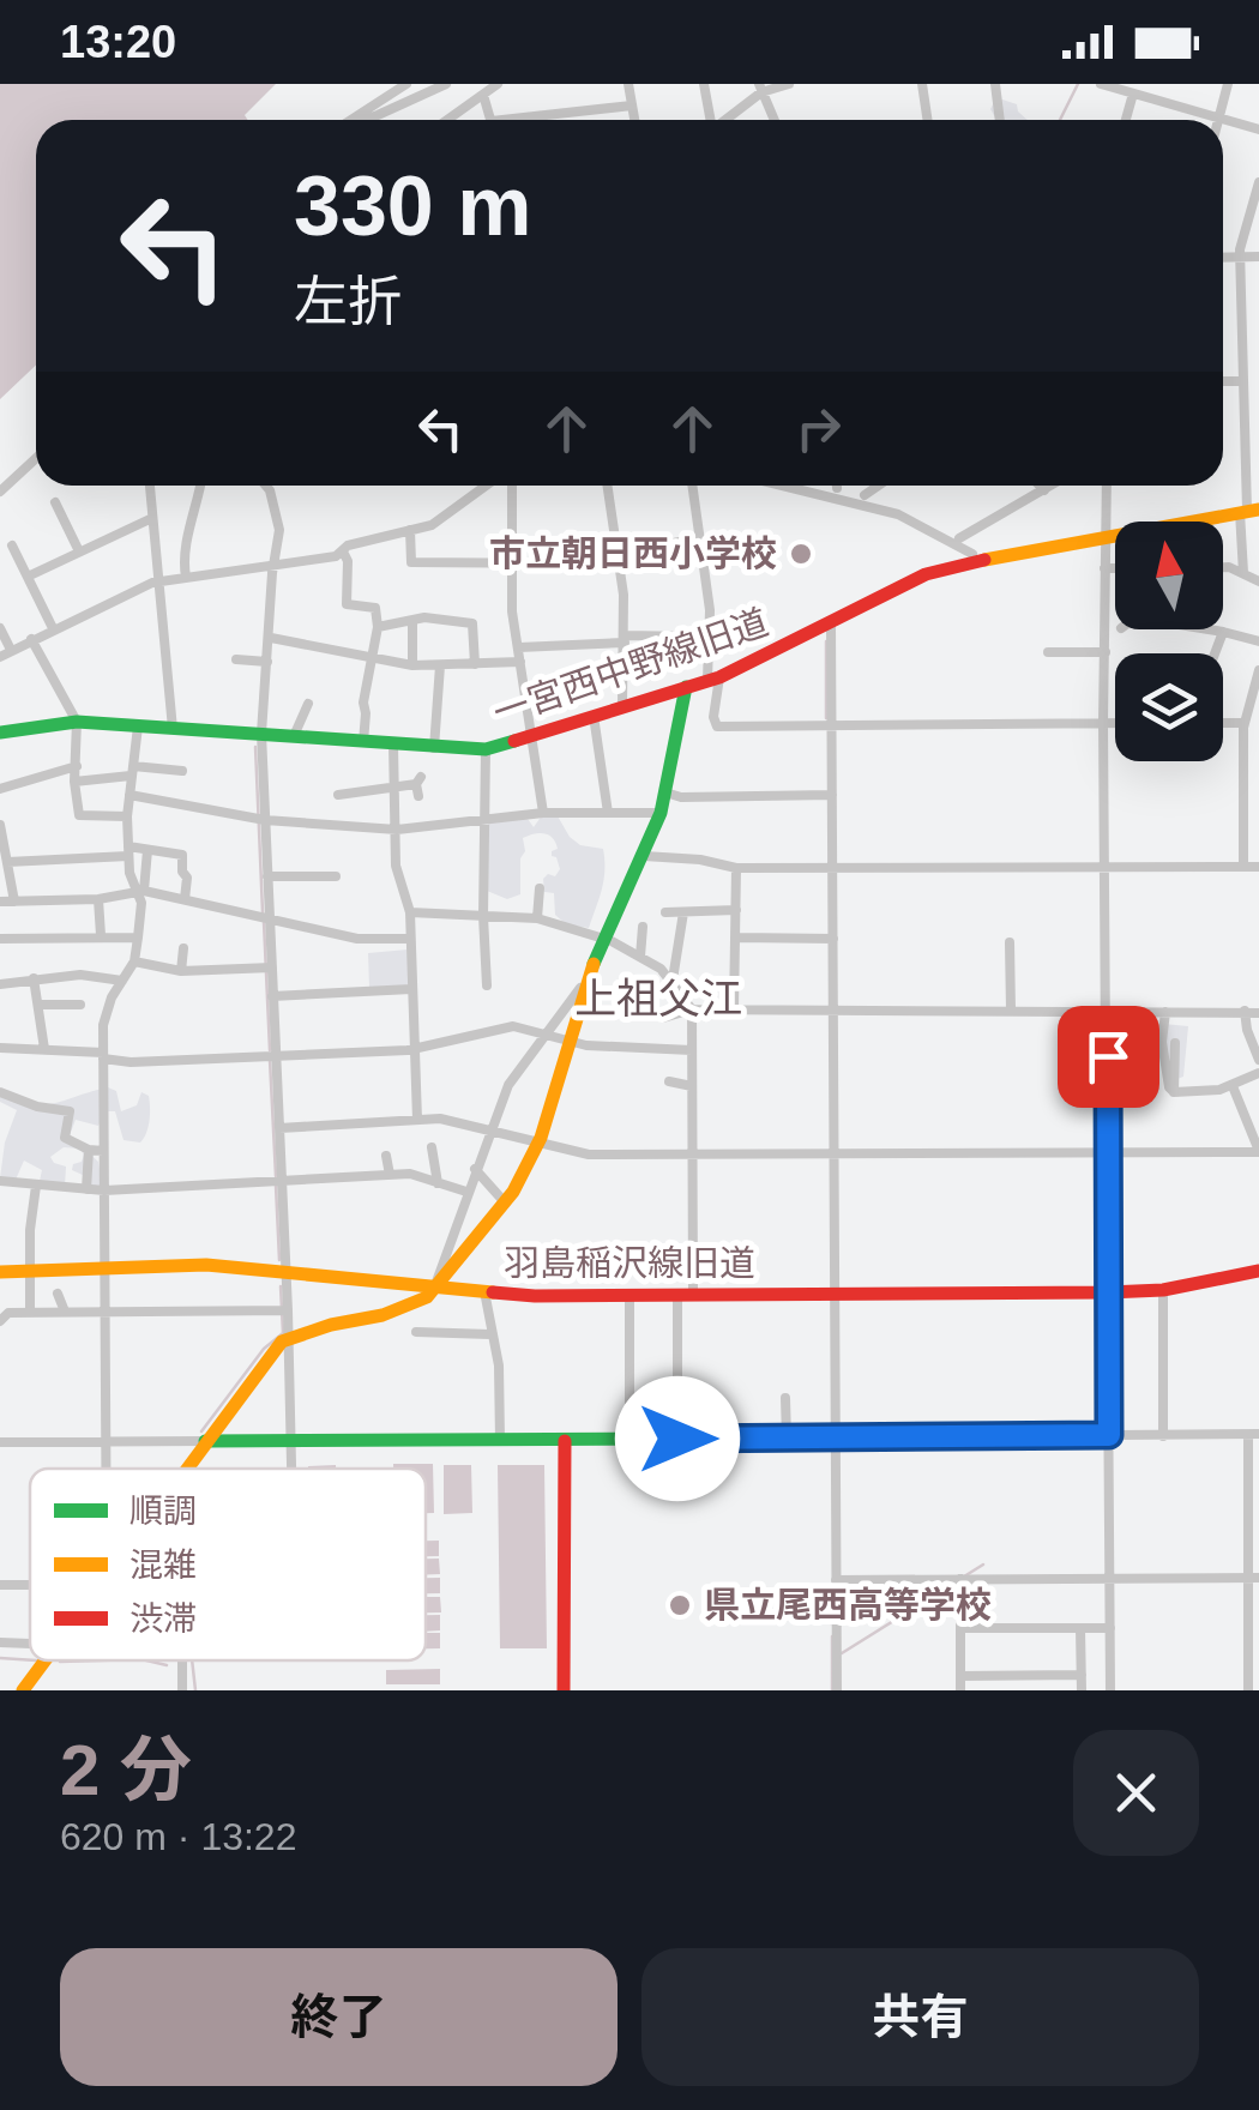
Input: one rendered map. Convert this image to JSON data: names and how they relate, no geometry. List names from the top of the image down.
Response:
{
  "streets": {
    "street": ["一宮西中野線旧道", "羽島稲沢線旧道"]
  },
  "districts": ["上祖父江"],
  "places": ["市立朝日西小学校", "県立尾西高等学校"],
  "legend": ["順調", "混雑", "渋滞"],
  "north": "top",
  "page": {
    "status": "13:20",
    "turn": ["330 m", "左折"],
    "heading": ["2 分", "620 m · 13:22"],
    "buttons": ["終了", "共有"]
  }
}
